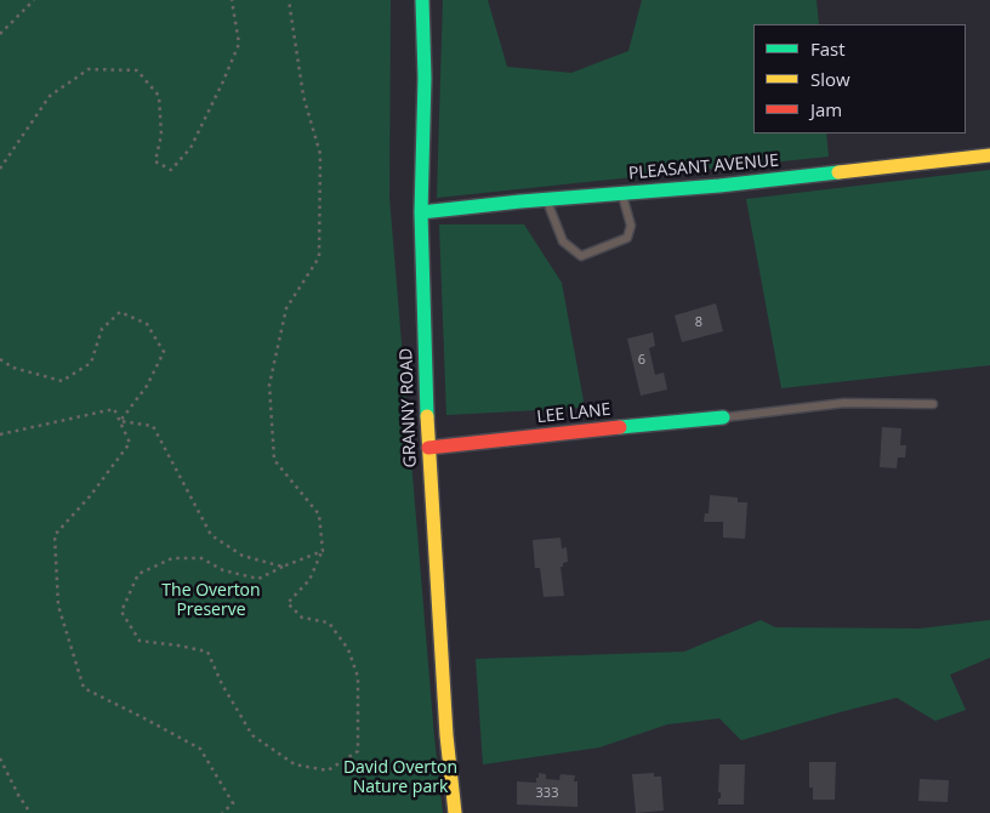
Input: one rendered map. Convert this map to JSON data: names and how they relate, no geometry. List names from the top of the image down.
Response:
{
  "streets": {
    "street": ["PLEASANT AVENUE", "GRANNY ROAD", "LEE LANE"]
  },
  "crossings": [
    ["PLEASANT AVENUE", "GRANNY ROAD"],
    ["GRANNY ROAD", "LEE LANE"]
  ],
  "parks": ["The Overton Preserve", "David Overton Nature park"],
  "house_numbers": ["8", "6", "333"],
  "legend": ["Fast", "Slow", "Jam"]
}
